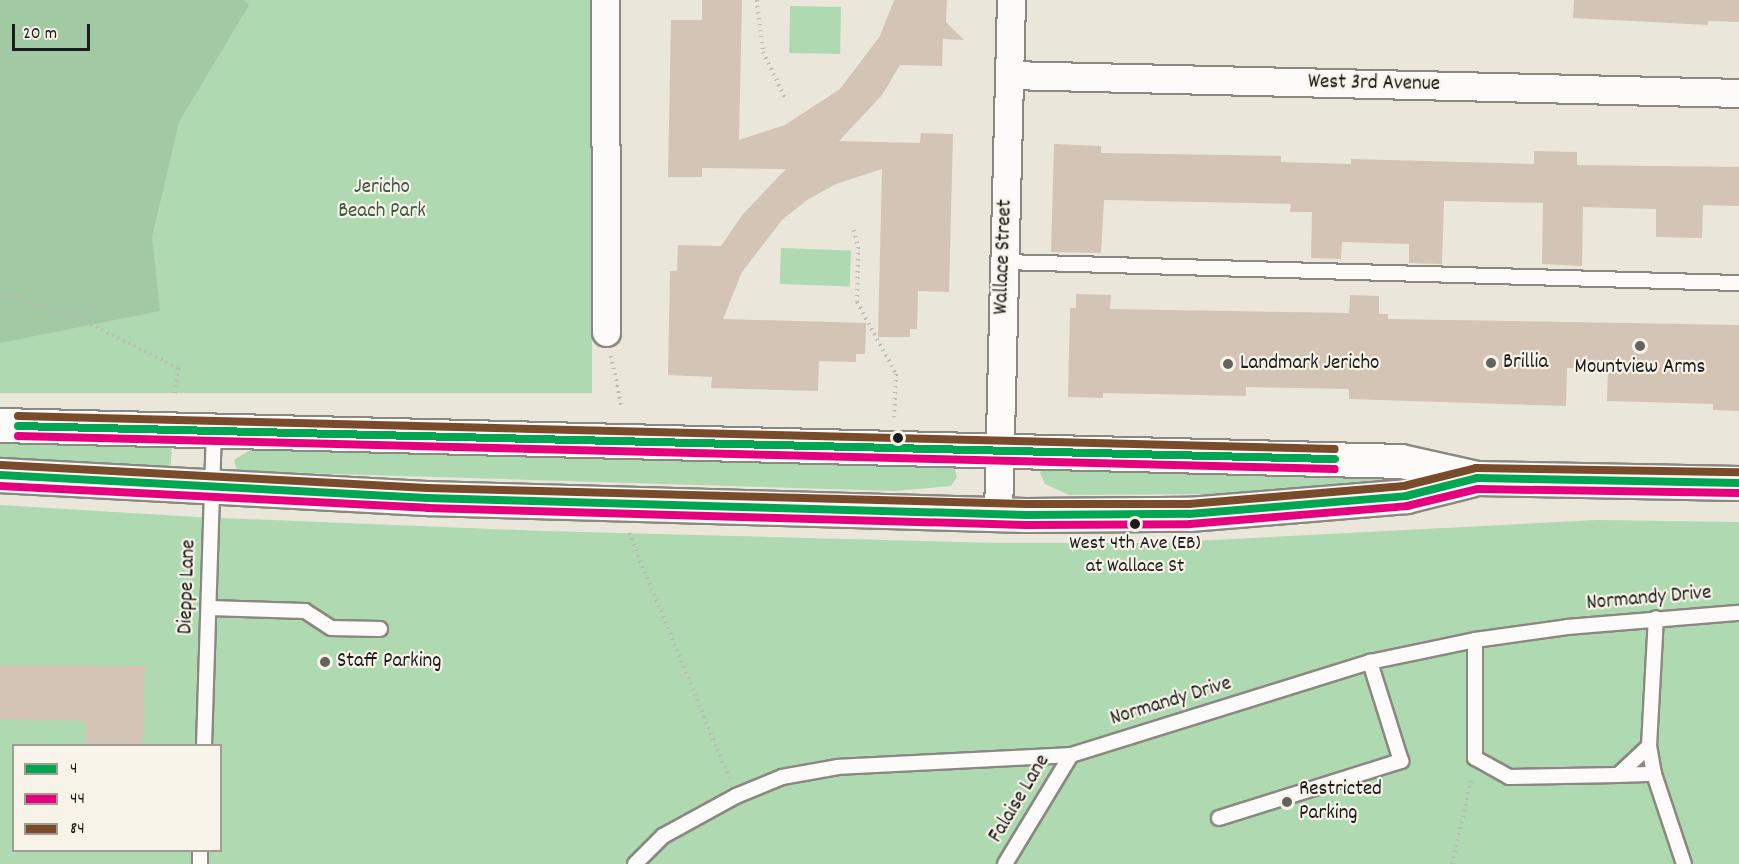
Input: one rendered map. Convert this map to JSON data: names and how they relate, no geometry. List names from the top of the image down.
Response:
{
  "streets": {
    "street": ["West 3rd Avenue", "Wallace Street"],
    "lane": ["Dieppe Lane", "Normandy Drive", "Falaise Lane"]
  },
  "crossings": [
    ["West 3rd Avenue", "Wallace Street"],
    ["Normandy Drive", "Falaise Lane"]
  ],
  "parks": ["Jericho Beach Park"],
  "places": [
    "Mountview Arms",
    "Brillia",
    "Landmark Jericho",
    "West 4th Ave (EB) at Wallace St",
    "Staff Parking",
    "Restricted Parking"
  ],
  "lines": ["transit line 84", "transit line 4", "transit line 44"],
  "legend": ["4", "44", "84"],
  "scale_bar": "20 m"
}
